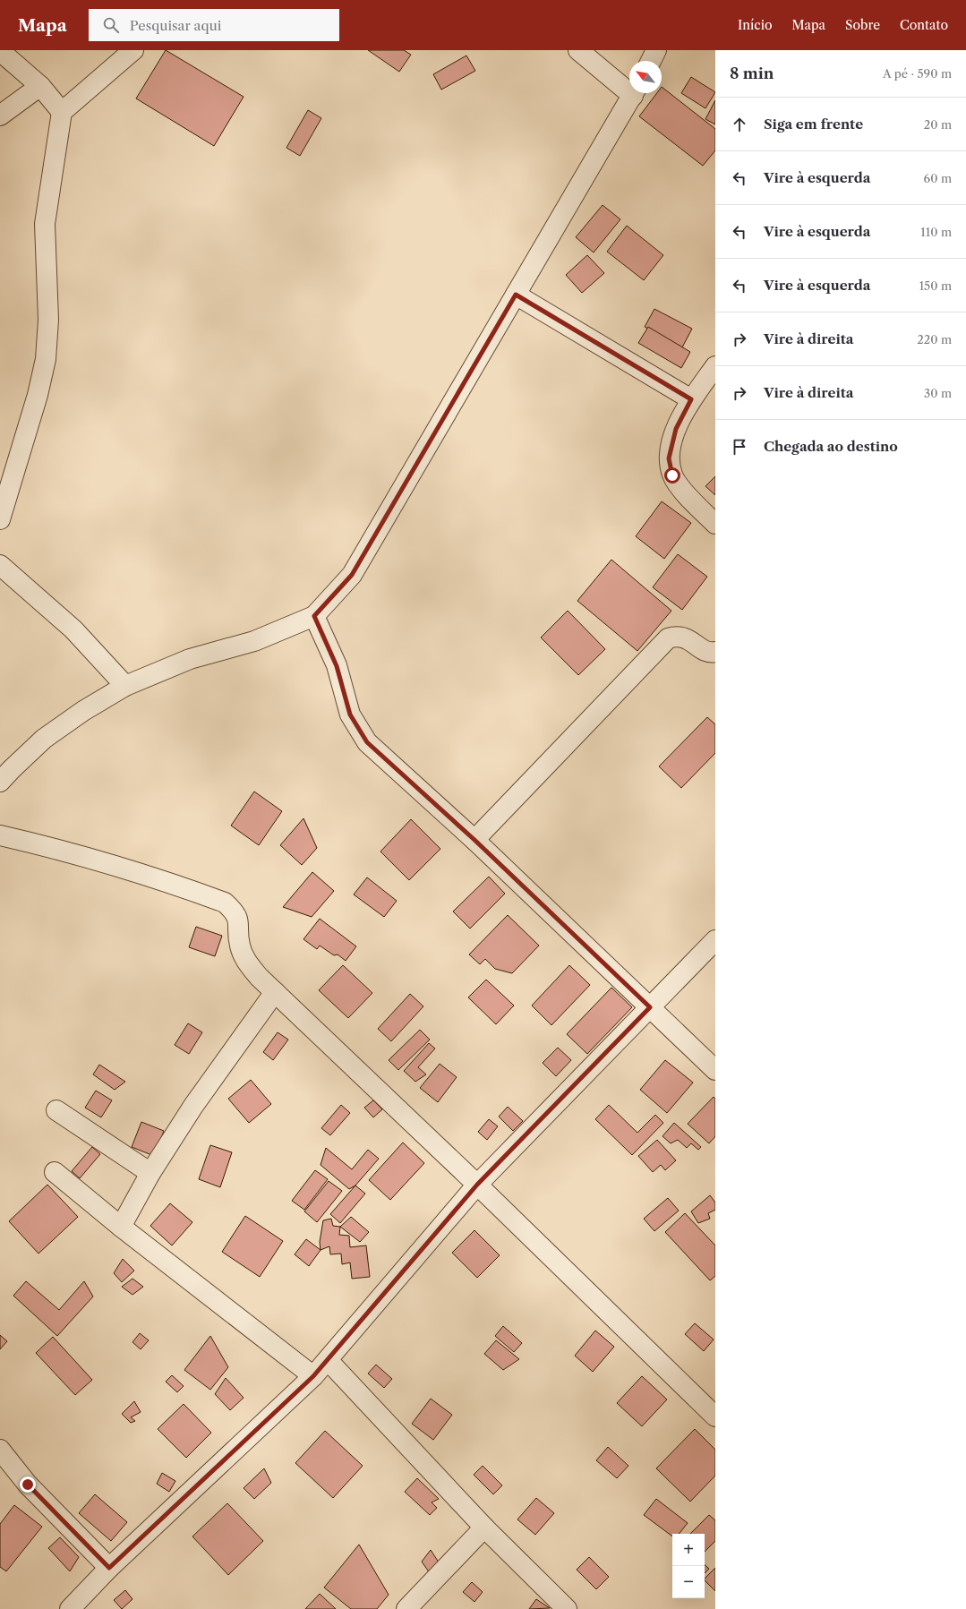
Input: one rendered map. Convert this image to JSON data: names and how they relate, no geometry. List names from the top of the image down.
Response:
{
  "north": "top left",
  "page": {
    "header": "Mapa",
    "search": "Pesquisar aqui",
    "nav": [
      "Início",
      "Mapa",
      "Sobre",
      "Contato"
    ],
    "heading": ["8 min", "A pé · 590 m"],
    "list": [
      ["Siga em frente", "20 m"],
      ["Vire à esquerda", "60 m"],
      ["Vire à esquerda", "110 m"],
      ["Vire à esquerda", "150 m"],
      ["Vire à direita", "220 m"],
      ["Vire à direita", "30 m"],
      "Chegada ao destino"
    ],
    "map_buttons": ["+", "−"]
  }
}
